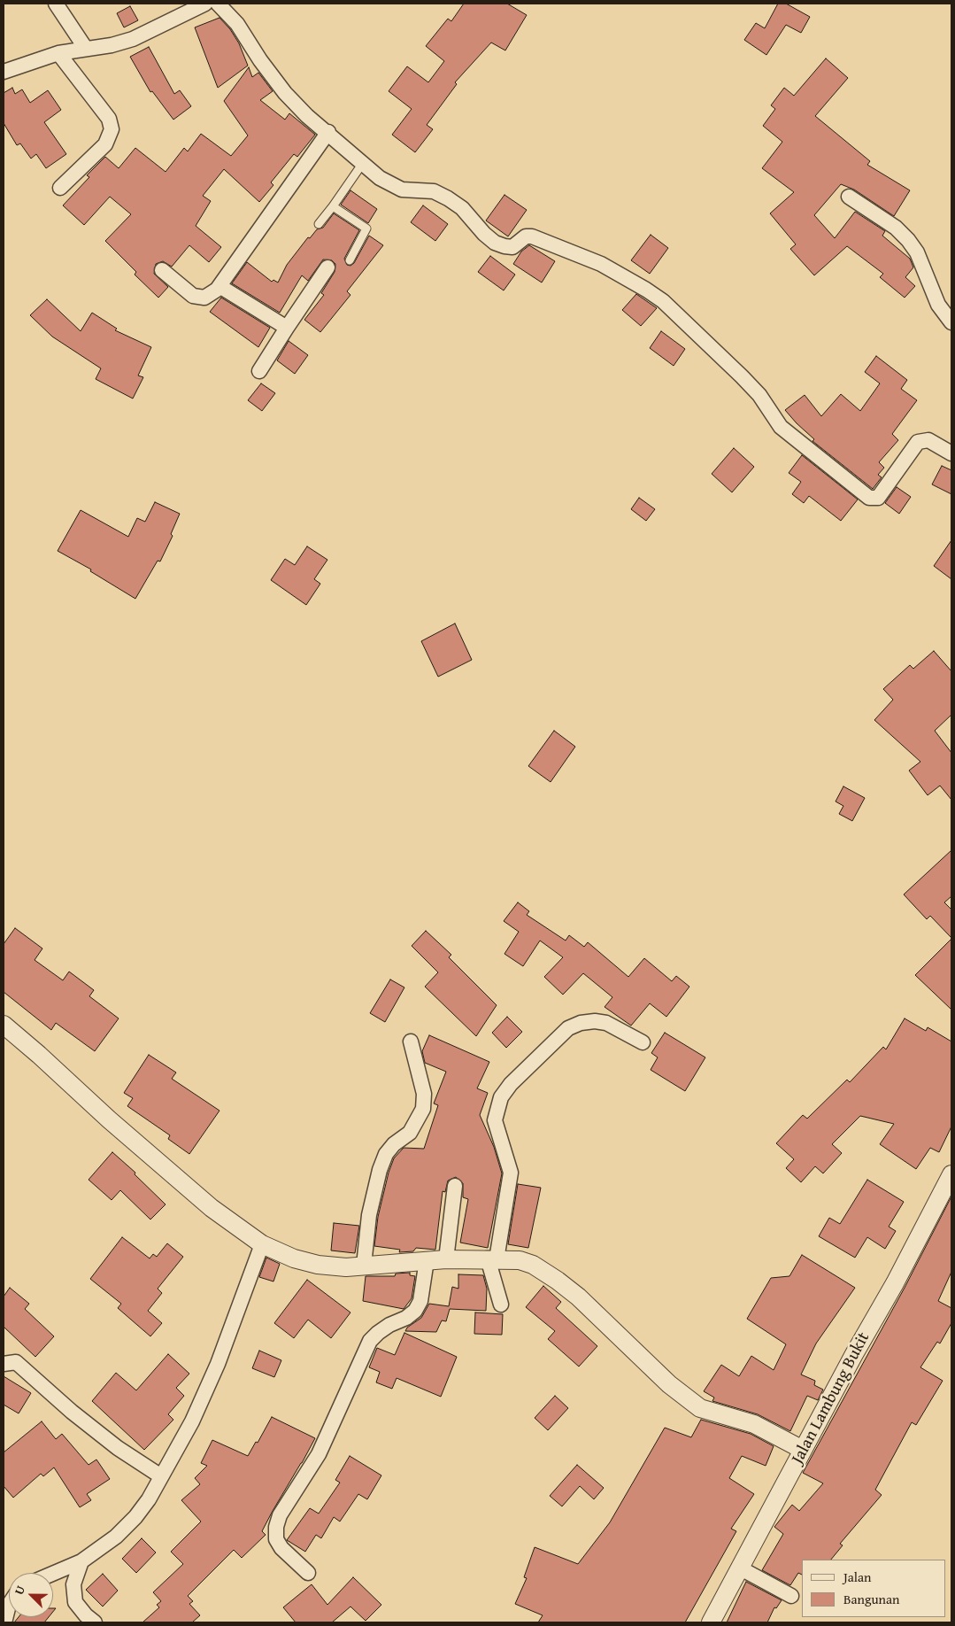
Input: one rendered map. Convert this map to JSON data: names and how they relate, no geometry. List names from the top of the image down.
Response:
{
  "streets": {
    "street": ["Jalan Lambung Bukit"]
  },
  "legend": ["Jalan", "Bangunan"],
  "north": "top left"
}
